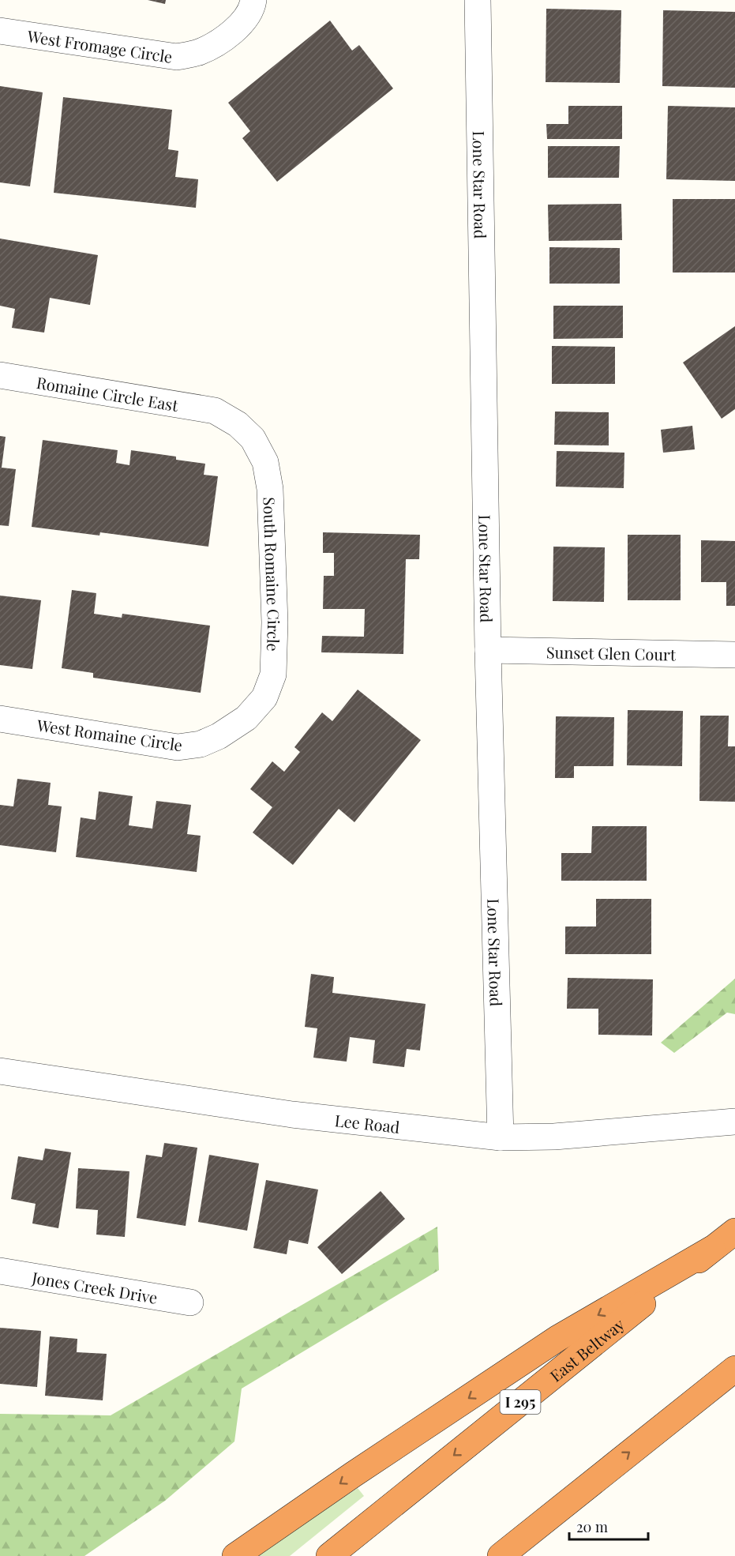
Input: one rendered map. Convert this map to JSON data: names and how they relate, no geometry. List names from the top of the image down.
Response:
{
  "streets": {
    "highway": ["East Beltway", "I 295"],
    "street": [
      "West Fromage Circle",
      "Lone Star Road",
      "Romaine Circle East",
      "South Romaine Circle",
      "Sunset Glen Court",
      "West Romaine Circle",
      "Lee Road",
      "Jones Creek Drive"
    ]
  },
  "crossings": [
    ["Lone Star Road", "Sunset Glen Court"],
    ["Lone Star Road", "Lee Road"],
    ["Romaine Circle East", "South Romaine Circle"],
    ["South Romaine Circle", "West Romaine Circle"]
  ],
  "scale_bar": "20 m"
}
